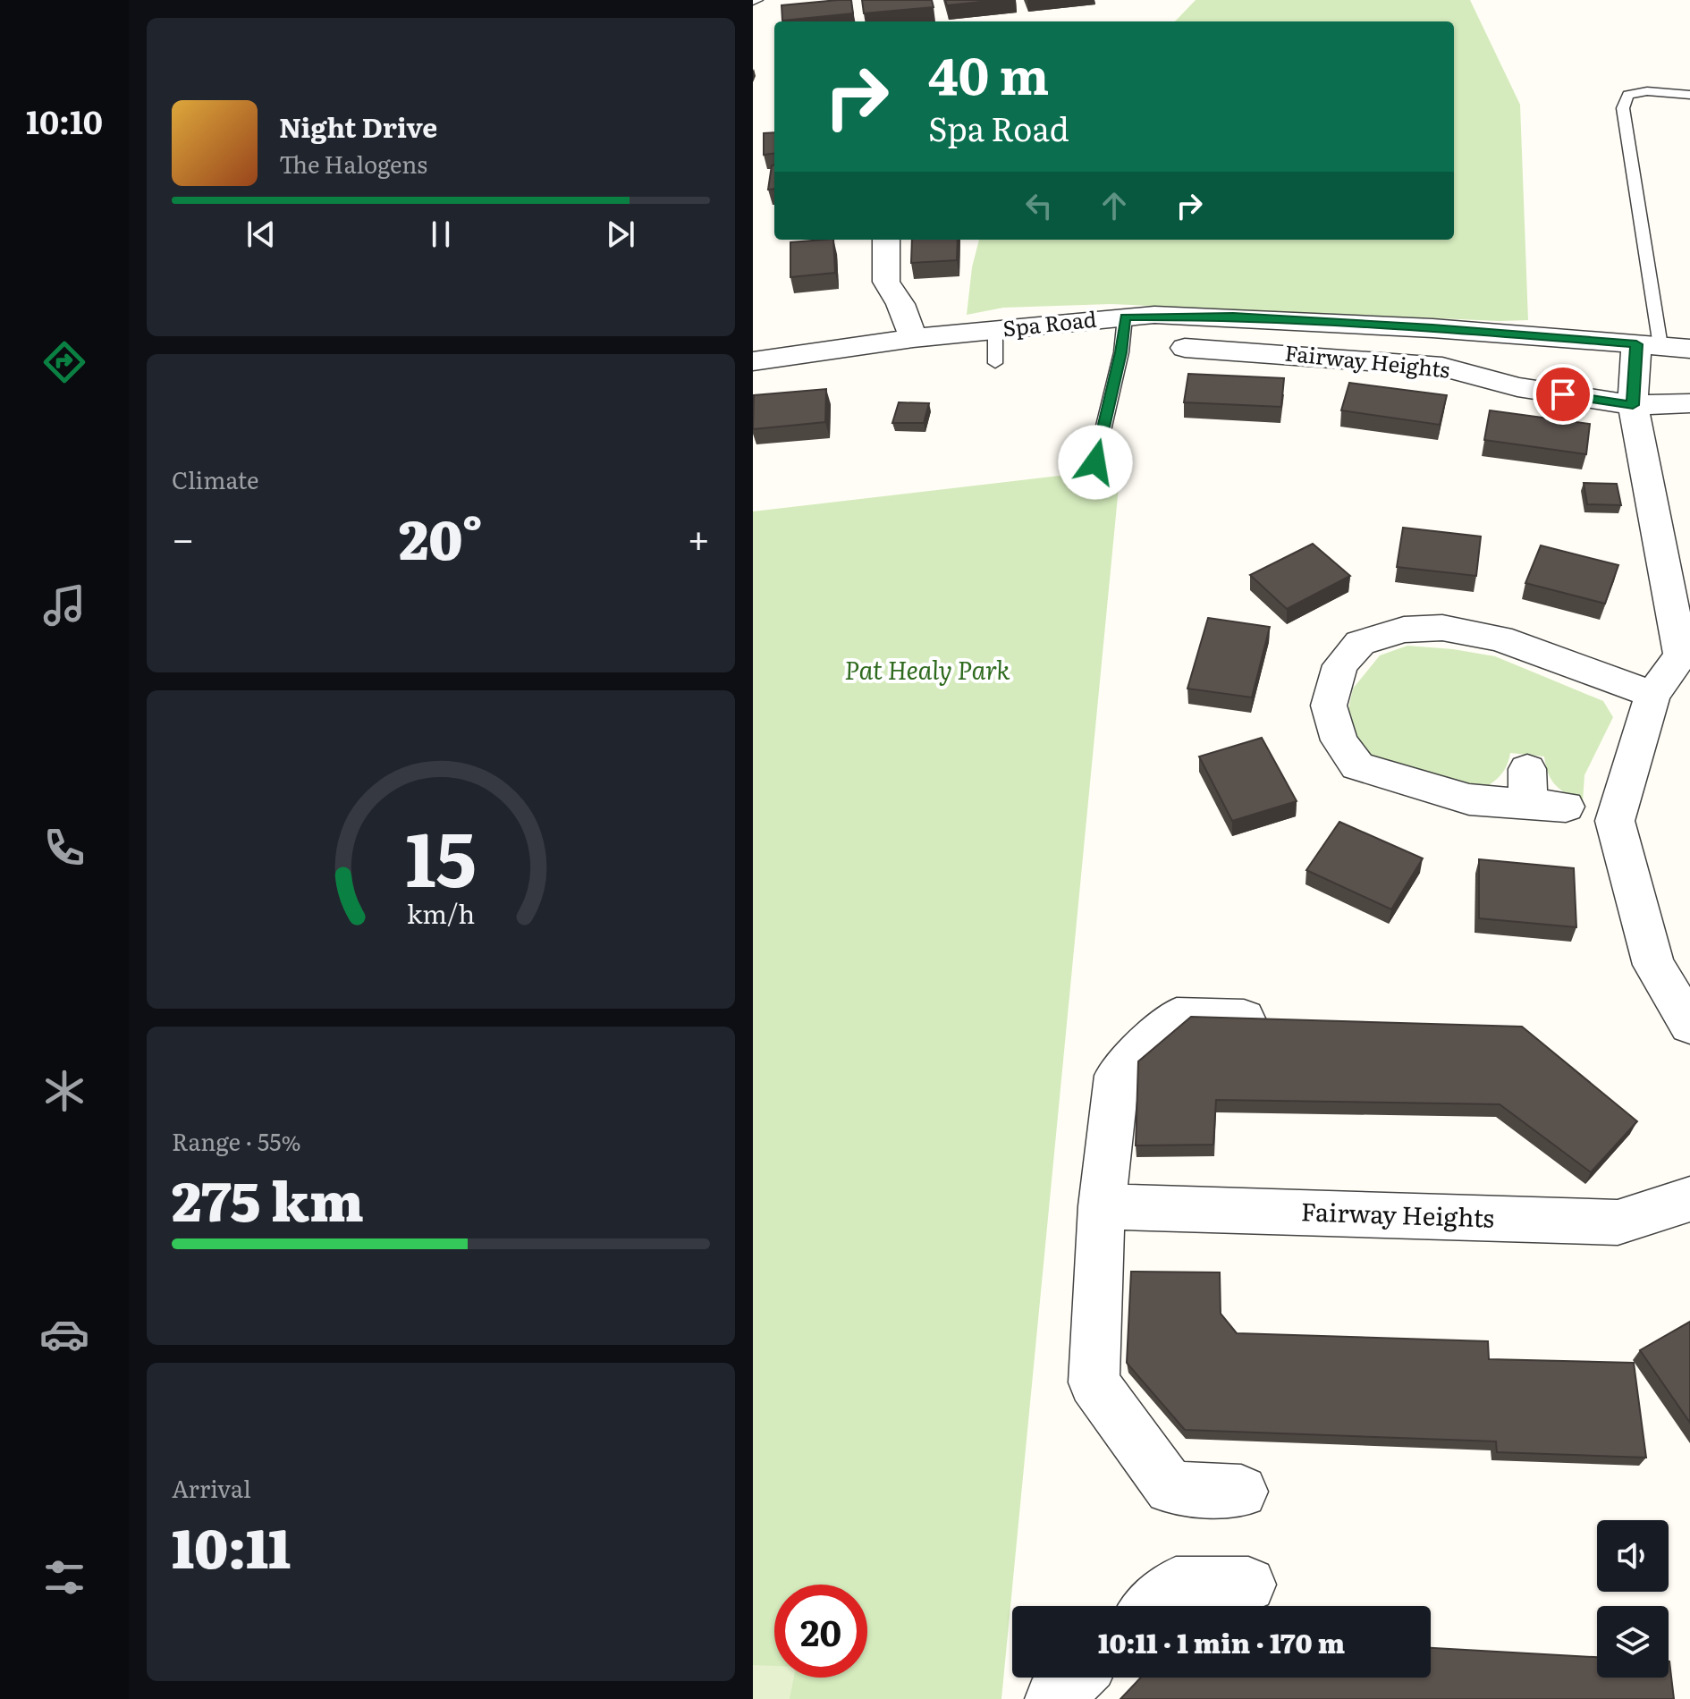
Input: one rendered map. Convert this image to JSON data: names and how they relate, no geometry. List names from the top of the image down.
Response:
{
  "streets": {
    "street": ["Spa Road", "Fairway Heights"]
  },
  "parks": ["Pat Healy Park"],
  "page": {
    "tabs": "10:10",
    "turn": ["40 m", "Spa Road"],
    "song": ["Night Drive", "The Halogens"],
    "tile": [
      "Climate",
      ["Range · 55%", "275 km"],
      ["Arrival", "10:11"]
    ],
    "heat": ["−", "20°", "+"],
    "limit": "20",
    "trip": "10:11 · 1 min · 170 m",
    "gauge": ["15", "km/h"]
  }
}
